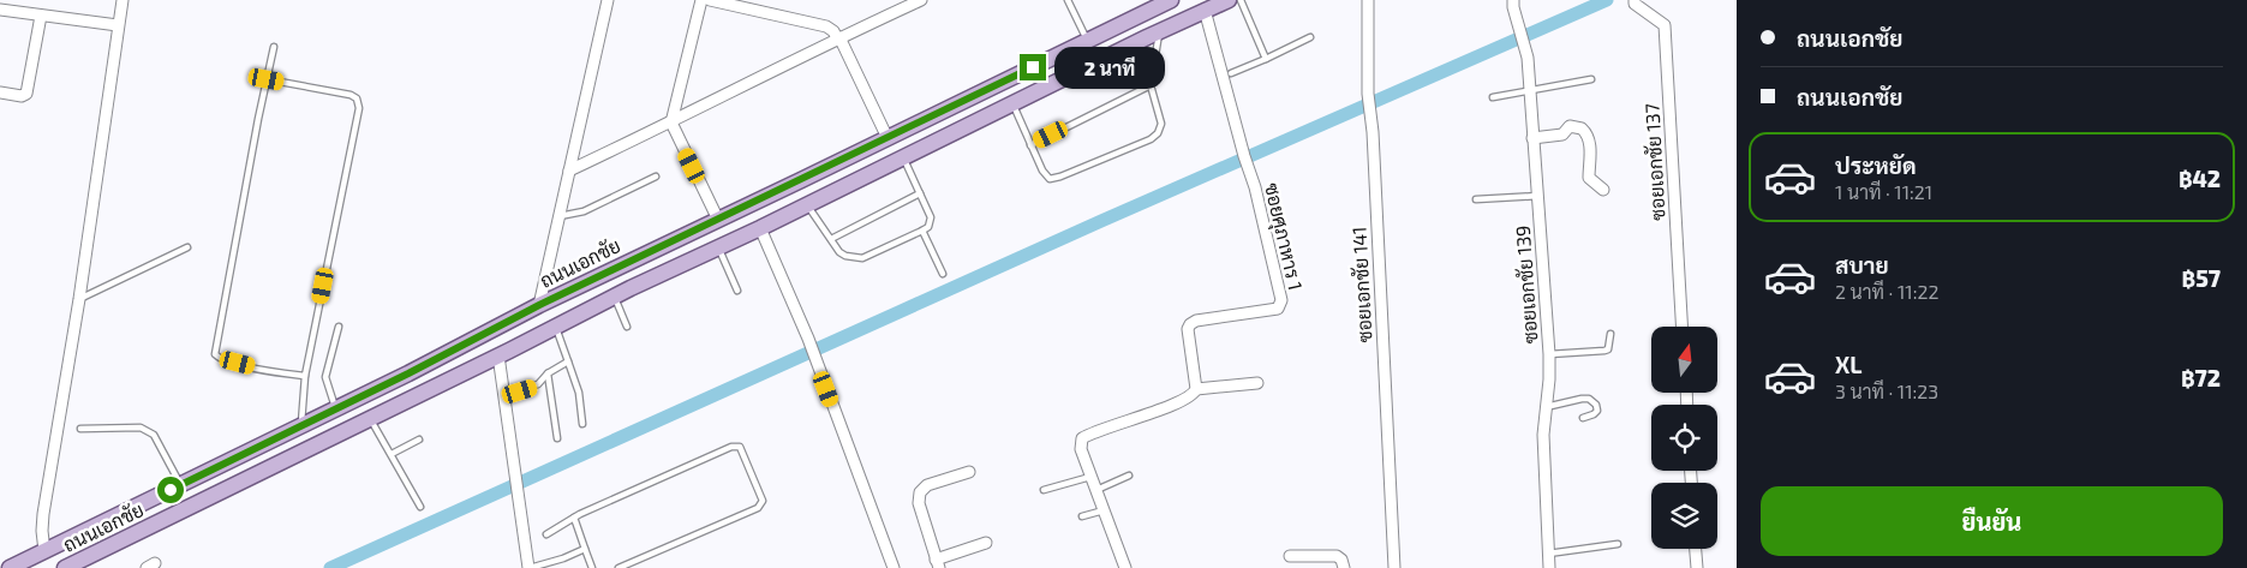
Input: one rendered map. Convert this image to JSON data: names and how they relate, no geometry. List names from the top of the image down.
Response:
{
  "streets": {
    "main road": ["ถนนเอกชัย"],
    "street": [
      "ซอยเอกชัย 137",
      "ซอยศุภาหาร 1",
      "ซอยเอกชัย 141",
      "ซอยเอกชัย 139"
    ]
  },
  "crossings": [
    ["ซอยศุภาหาร 1", "ถนนเอกชัย"]
  ],
  "north": "top",
  "page": {
    "banner": ["ถนนเอกชัย", "ถนนเอกชัย"],
    "bubble": "2 นาที",
    "list": [
      {
        "name": "ประหยัด",
        "note": "1 นาที · 11:21",
        "value": "฿42"
      },
      {
        "name": "สบาย",
        "note": "2 นาที · 11:22",
        "value": "฿57"
      },
      {
        "name": "XL",
        "note": "3 นาที · 11:23",
        "value": "฿72"
      }
    ],
    "buttons": "ยืนยัน"
  }
}
